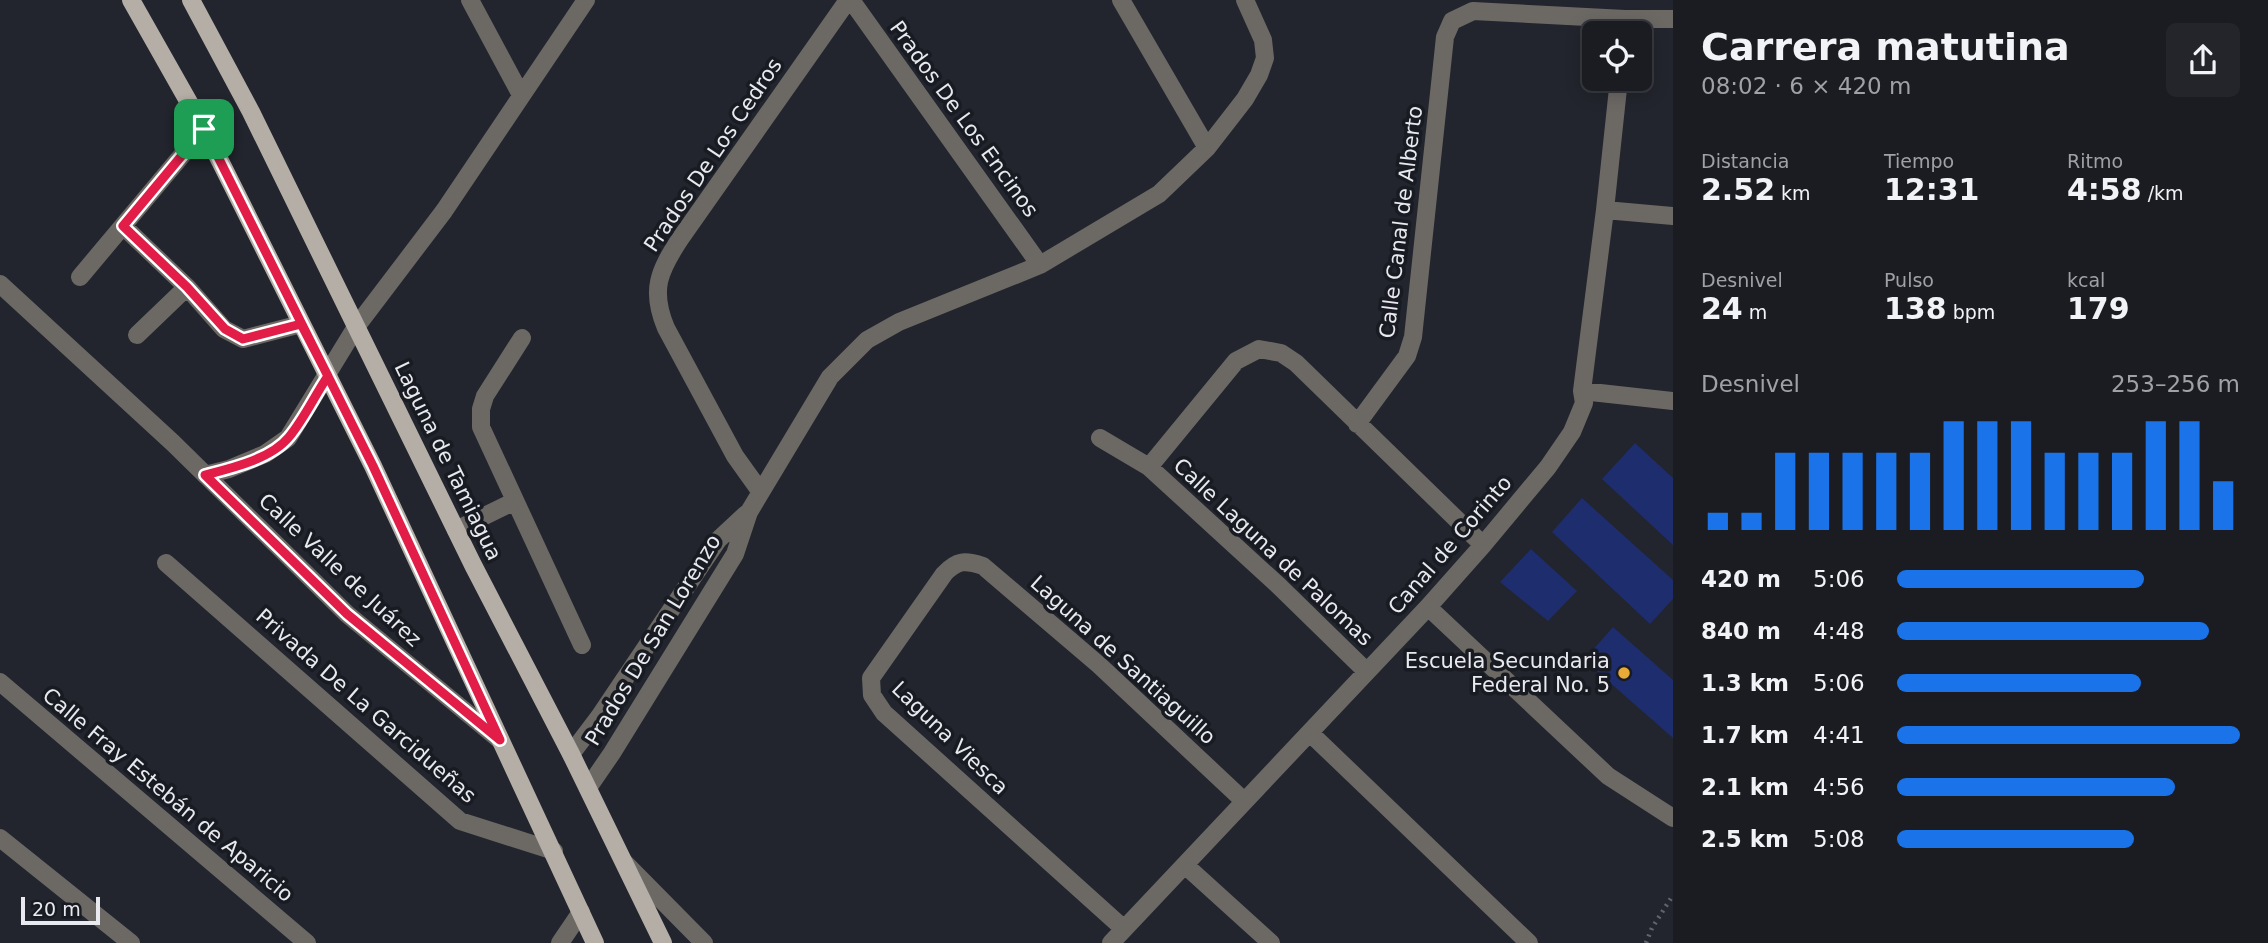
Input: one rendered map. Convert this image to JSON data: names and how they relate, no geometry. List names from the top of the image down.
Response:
{
  "streets": {
    "main road": ["Laguna de Tamiagua"],
    "street": [
      "Prados De Los Encinos",
      "Prados De Los Cedros",
      "Calle Canal de Alberto",
      "Canal de Corinto",
      "Calle Laguna de Palomas",
      "Calle Valle de Juárez",
      "Prados De San Lorenzo",
      "Laguna de Santiaguillo",
      "Privada De La Garcidueñas",
      "Laguna Viesca",
      "Calle Fray Estebán de Aparicio"
    ]
  },
  "crossings": [
    ["Prados De Los Encinos", "Prados De Los Cedros"],
    ["Prados De Los Encinos", "Prados De San Lorenzo"],
    ["Prados De Los Cedros", "Prados De San Lorenzo"],
    ["Laguna de Tamiagua", "Prados De San Lorenzo"],
    ["Canal de Corinto", "Calle Laguna de Palomas"],
    ["Canal de Corinto", "Laguna de Santiaguillo"],
    ["Canal de Corinto", "Laguna Viesca"],
    ["Laguna de Santiaguillo", "Laguna Viesca"]
  ],
  "places": ["Escuela Secundaria Federal No. 5"],
  "scale_bar": "20 m",
  "page": {
    "heading": ["Carrera matutina", "08:02 · 6 × 420 m"],
    "stats": [
      ["Distancia", "2.52 km"],
      ["Tiempo", "12:31"],
      ["Ritmo", "4:58 /km"],
      ["Desnivel", "24 m"],
      ["Pulso", "138 bpm"],
      ["kcal", "179"]
    ],
    "chart": ["Desnivel", "253–256 m"],
    "list": [
      {
        "name": "420 m",
        "note": "5:06"
      },
      {
        "name": "840 m",
        "note": "4:48"
      },
      {
        "name": "1.3 km",
        "note": "5:06"
      },
      {
        "name": "1.7 km",
        "note": "4:41"
      },
      {
        "name": "2.1 km",
        "note": "4:56"
      },
      {
        "name": "2.5 km",
        "note": "5:08"
      }
    ],
    "scale": "20 m"
  }
}
